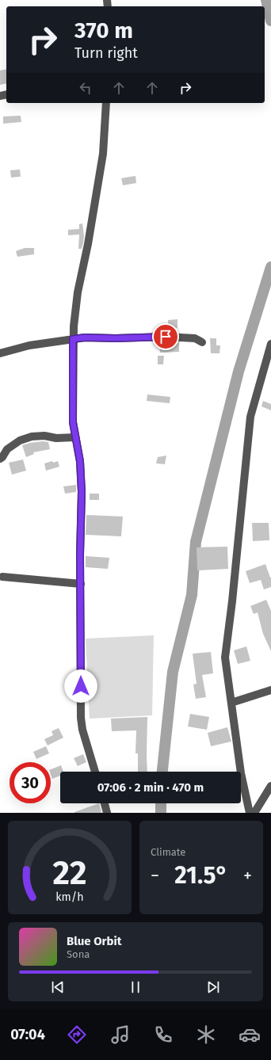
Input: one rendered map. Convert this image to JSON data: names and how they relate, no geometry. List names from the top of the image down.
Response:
{
  "page": {
    "turn": ["370 m", "Turn right"],
    "limit": "30",
    "trip": "07:06 · 2 min · 470 m",
    "tile": "Climate",
    "heat": ["−", "21.5°", "+"],
    "song": ["Blue Orbit", "Sona"],
    "tabs": "07:04",
    "gauge": ["22", "km/h"]
  }
}
